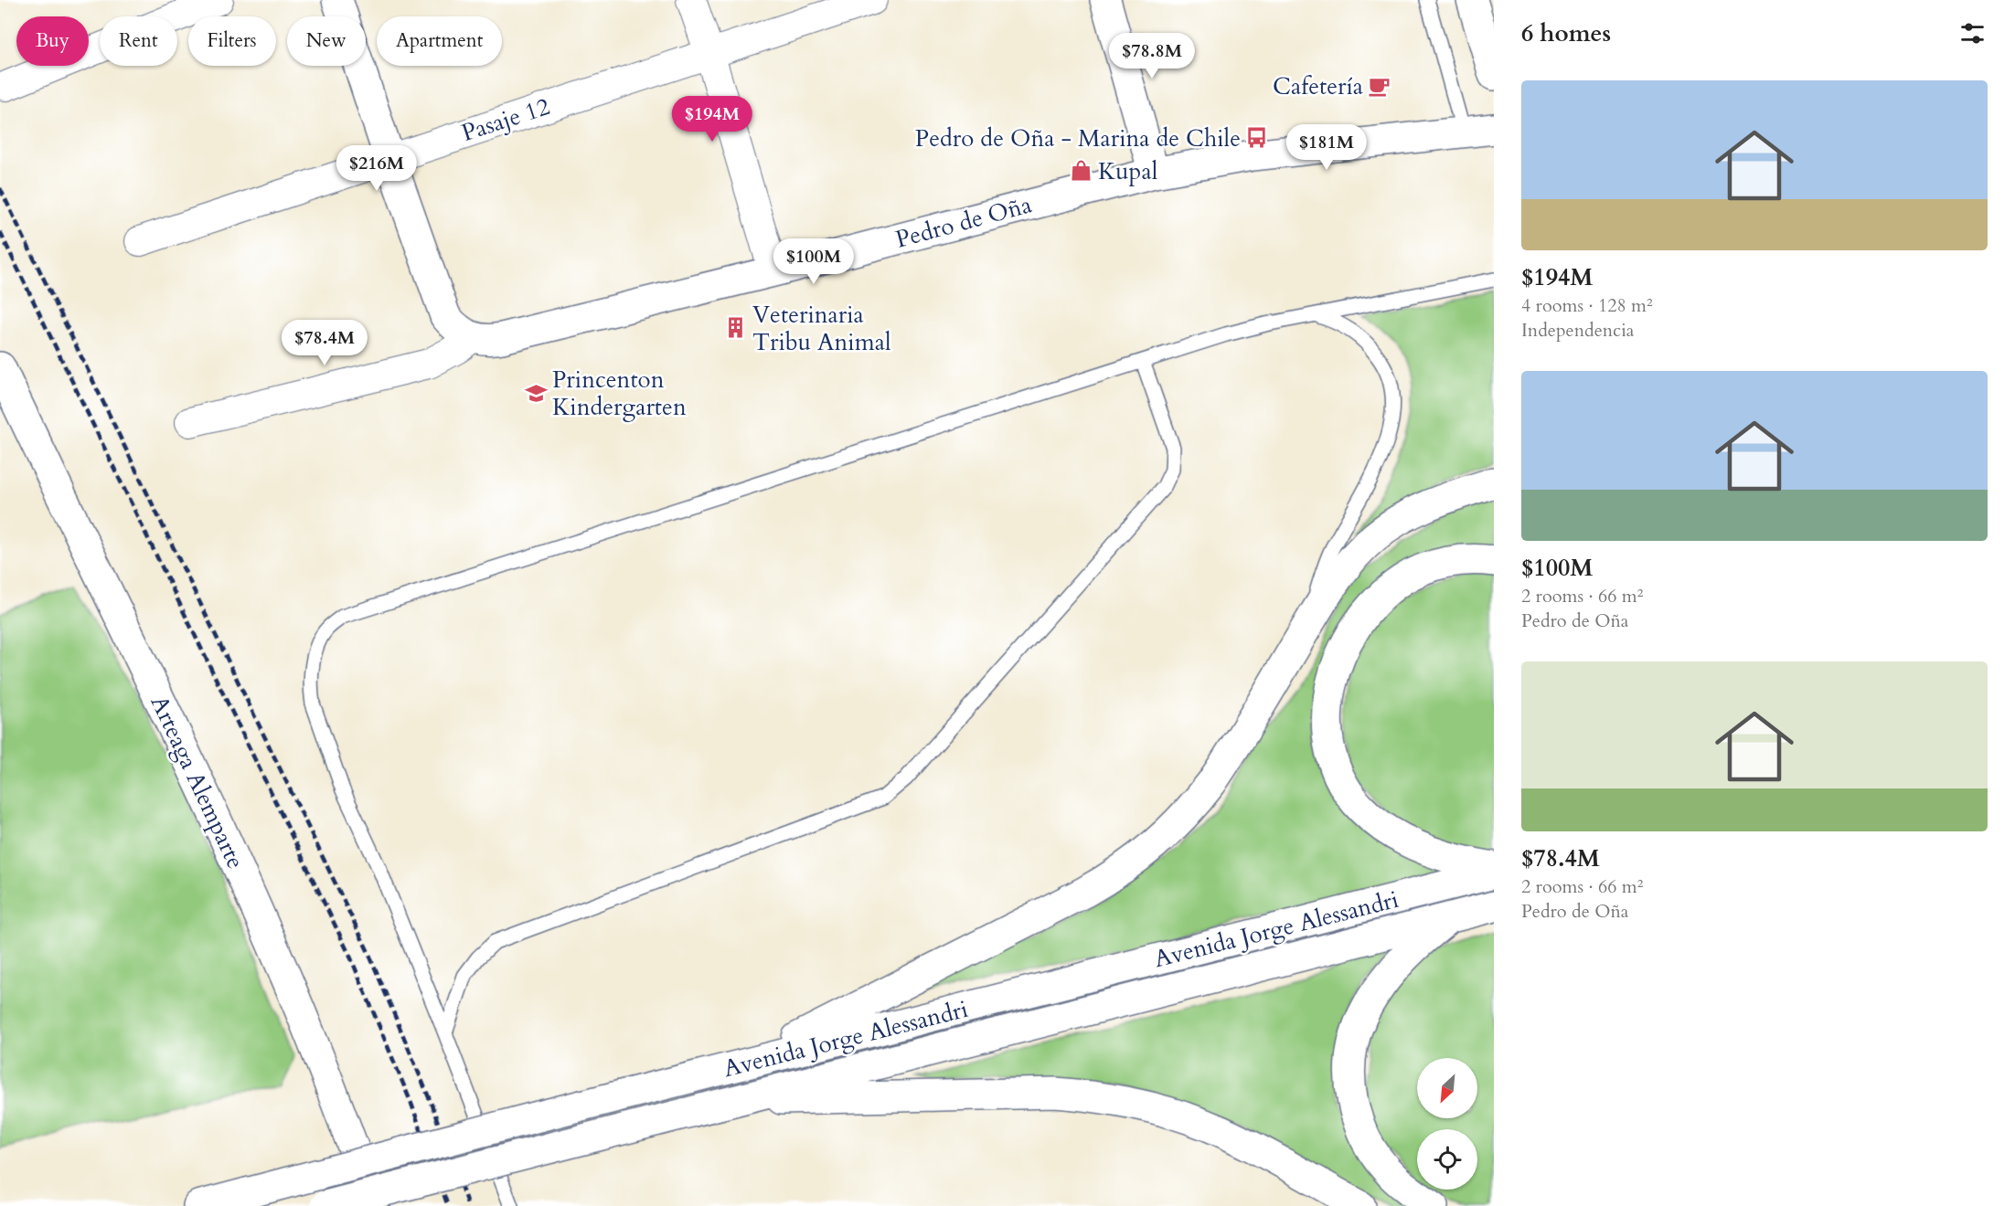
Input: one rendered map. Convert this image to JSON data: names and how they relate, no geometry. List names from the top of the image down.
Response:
{
  "streets": {
    "main road": ["Pedro de Oña", "Arteaga Alemparte", "Avenida Jorge Alessandri"],
    "street": ["Pasaje 12"]
  },
  "places": {
    "cafe": ["Cafetería"],
    "bus stop": ["Pedro de Oña - Marina de Chile"],
    "shop": ["Kupal"],
    "building": ["Veterinaria Tribu Animal"],
    "school or university": ["Princenton Kindergarten"]
  },
  "north": "bottom left",
  "page": {
    "heading": "6 homes",
    "chip": [
      "Buy",
      "Rent",
      "Filters",
      "New",
      "Apartment"
    ],
    "price": [
      "$78.8M",
      "$194M",
      "$181M",
      "$216M",
      "$100M",
      "$78.4M"
    ],
    "list": [
      {
        "name": "$194M",
        "note": "4 rooms · 128 m² · Independencia"
      },
      {
        "name": "$100M",
        "note": "2 rooms · 66 m² · Pedro de Oña"
      },
      {
        "name": "$78.4M",
        "note": "2 rooms · 66 m² · Pedro de Oña"
      }
    ]
  }
}
